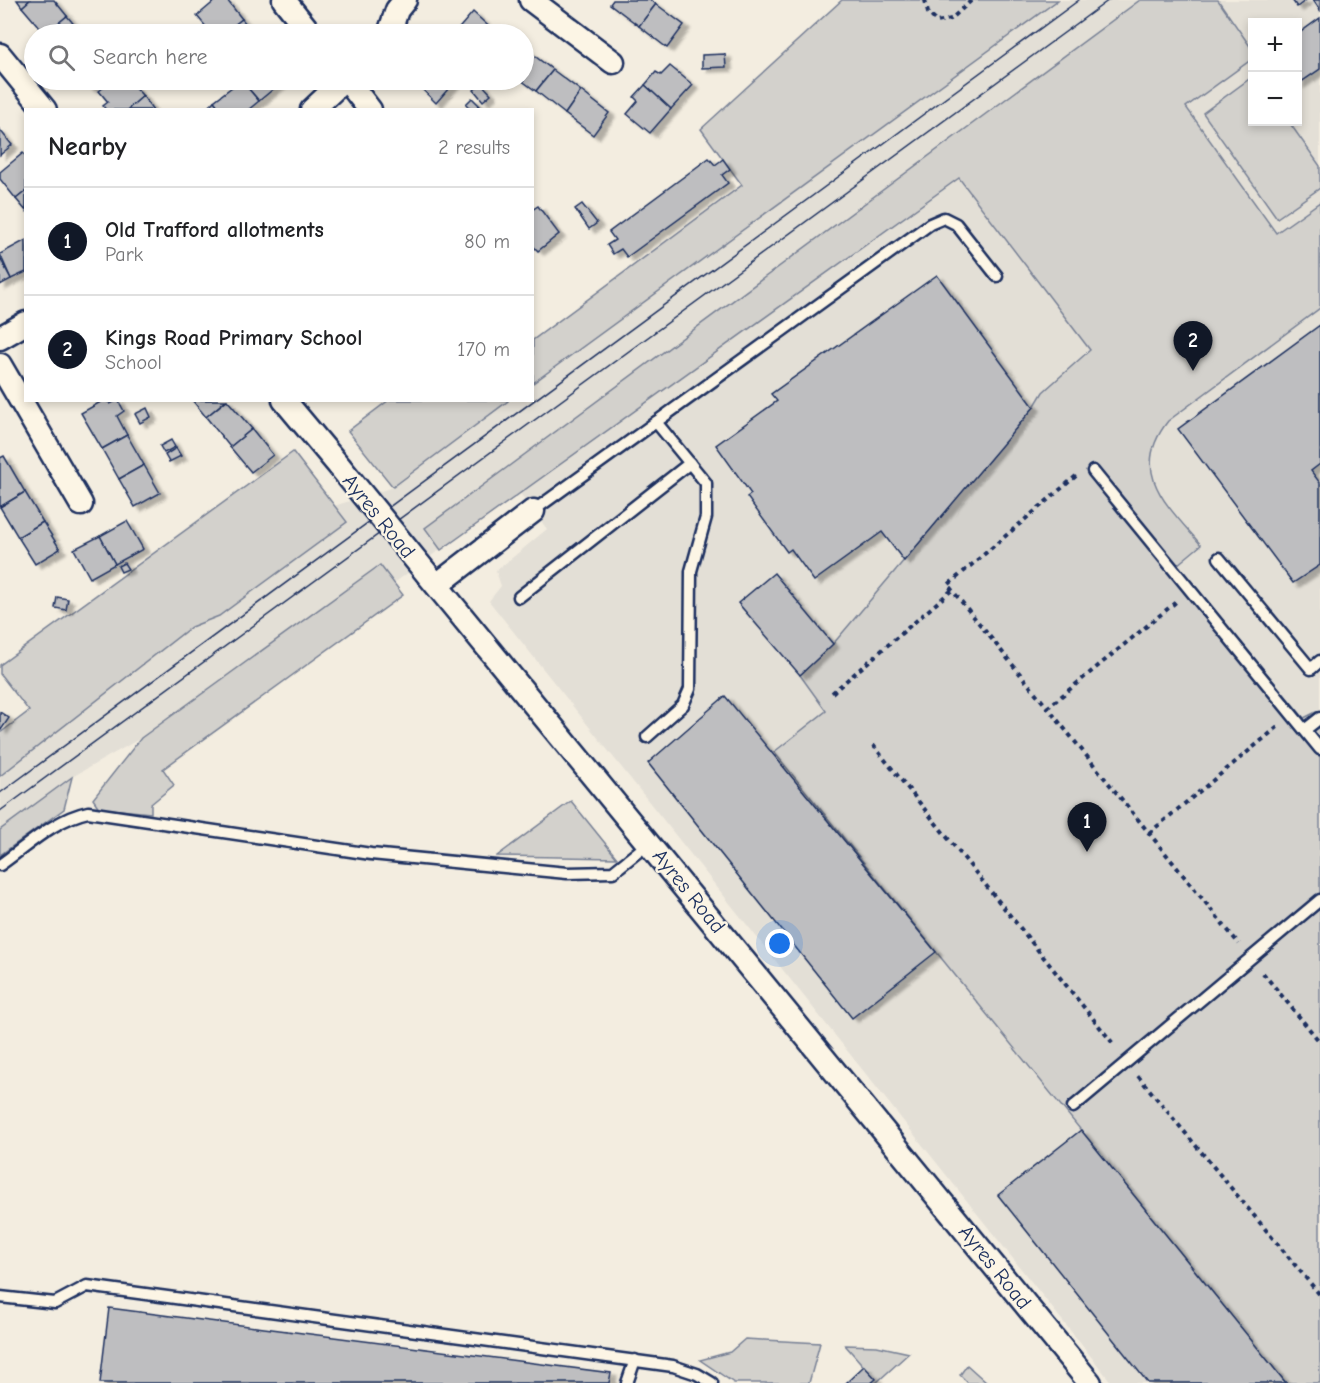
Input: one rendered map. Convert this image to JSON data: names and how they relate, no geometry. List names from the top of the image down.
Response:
{
  "streets": {
    "street": ["Ayres Road"]
  },
  "page": {
    "map_buttons": ["+", "−"],
    "search": "Search here",
    "heading": ["Nearby", "2 results"],
    "list": [
      {
        "mark": "1",
        "name": "Old Trafford allotments",
        "note": "Park",
        "value": "80 m"
      },
      {
        "mark": "2",
        "name": "Kings Road Primary School",
        "note": "School",
        "value": "170 m"
      }
    ],
    "pins": ["2", "1"]
  }
}
